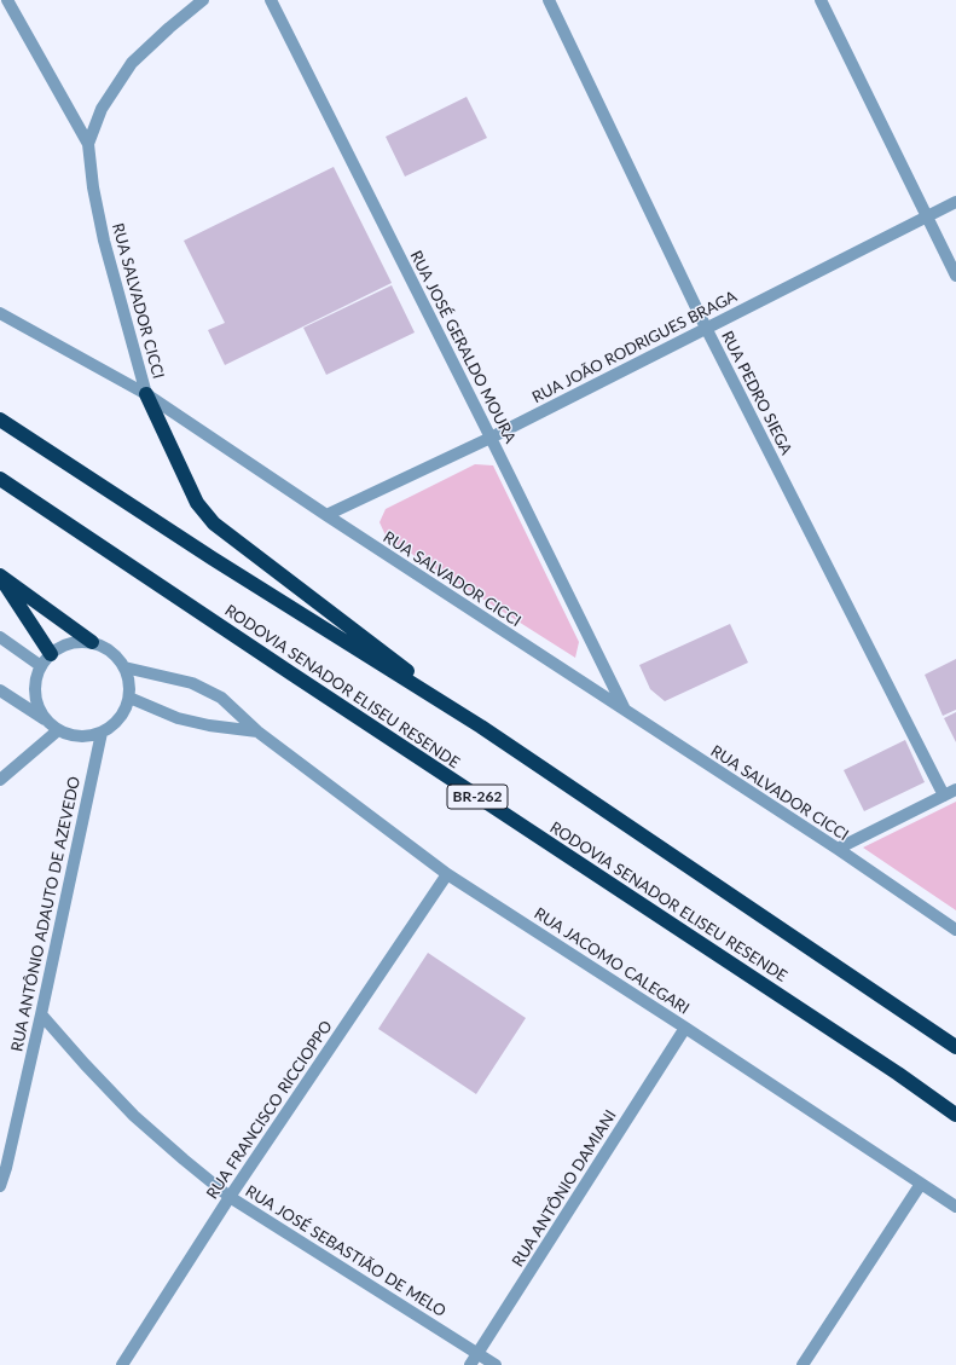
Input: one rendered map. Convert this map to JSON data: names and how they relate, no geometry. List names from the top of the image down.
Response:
{
  "streets": {
    "highway": ["RODOVIA SENADOR ELISEU RESENDE", "BR-262"],
    "street": [
      "RUA SALVADOR CICCI",
      "RUA JOSÉ GERALDO MOURA",
      "RUA JOÃO RODRIGUES BRAGA",
      "RUA PEDRO SIEGA",
      "RUA ANTÔNIO ADAUTO DE AZEVEDO",
      "RUA JACOMO CALEGARI",
      "RUA FRANCISCO RICCIOPPO",
      "RUA ANTÔNIO DAMIANI",
      "RUA JOSÉ SEBASTIÃO DE MELO"
    ]
  },
  "crossings": [
    ["RUA SALVADOR CICCI", "RUA JOSÉ GERALDO MOURA"],
    ["RUA SALVADOR CICCI", "RUA JOÃO RODRIGUES BRAGA"],
    ["RUA JOSÉ GERALDO MOURA", "RUA JOÃO RODRIGUES BRAGA"],
    ["RUA JOÃO RODRIGUES BRAGA", "RUA PEDRO SIEGA"],
    ["RUA ANTÔNIO ADAUTO DE AZEVEDO", "RUA JACOMO CALEGARI"],
    ["RUA ANTÔNIO ADAUTO DE AZEVEDO", "RUA JOSÉ SEBASTIÃO DE MELO"],
    ["RUA JACOMO CALEGARI", "RUA FRANCISCO RICCIOPPO"],
    ["RUA JACOMO CALEGARI", "RUA ANTÔNIO DAMIANI"],
    ["RUA FRANCISCO RICCIOPPO", "RUA JOSÉ SEBASTIÃO DE MELO"],
    ["RUA ANTÔNIO DAMIANI", "RUA JOSÉ SEBASTIÃO DE MELO"]
  ]
}
